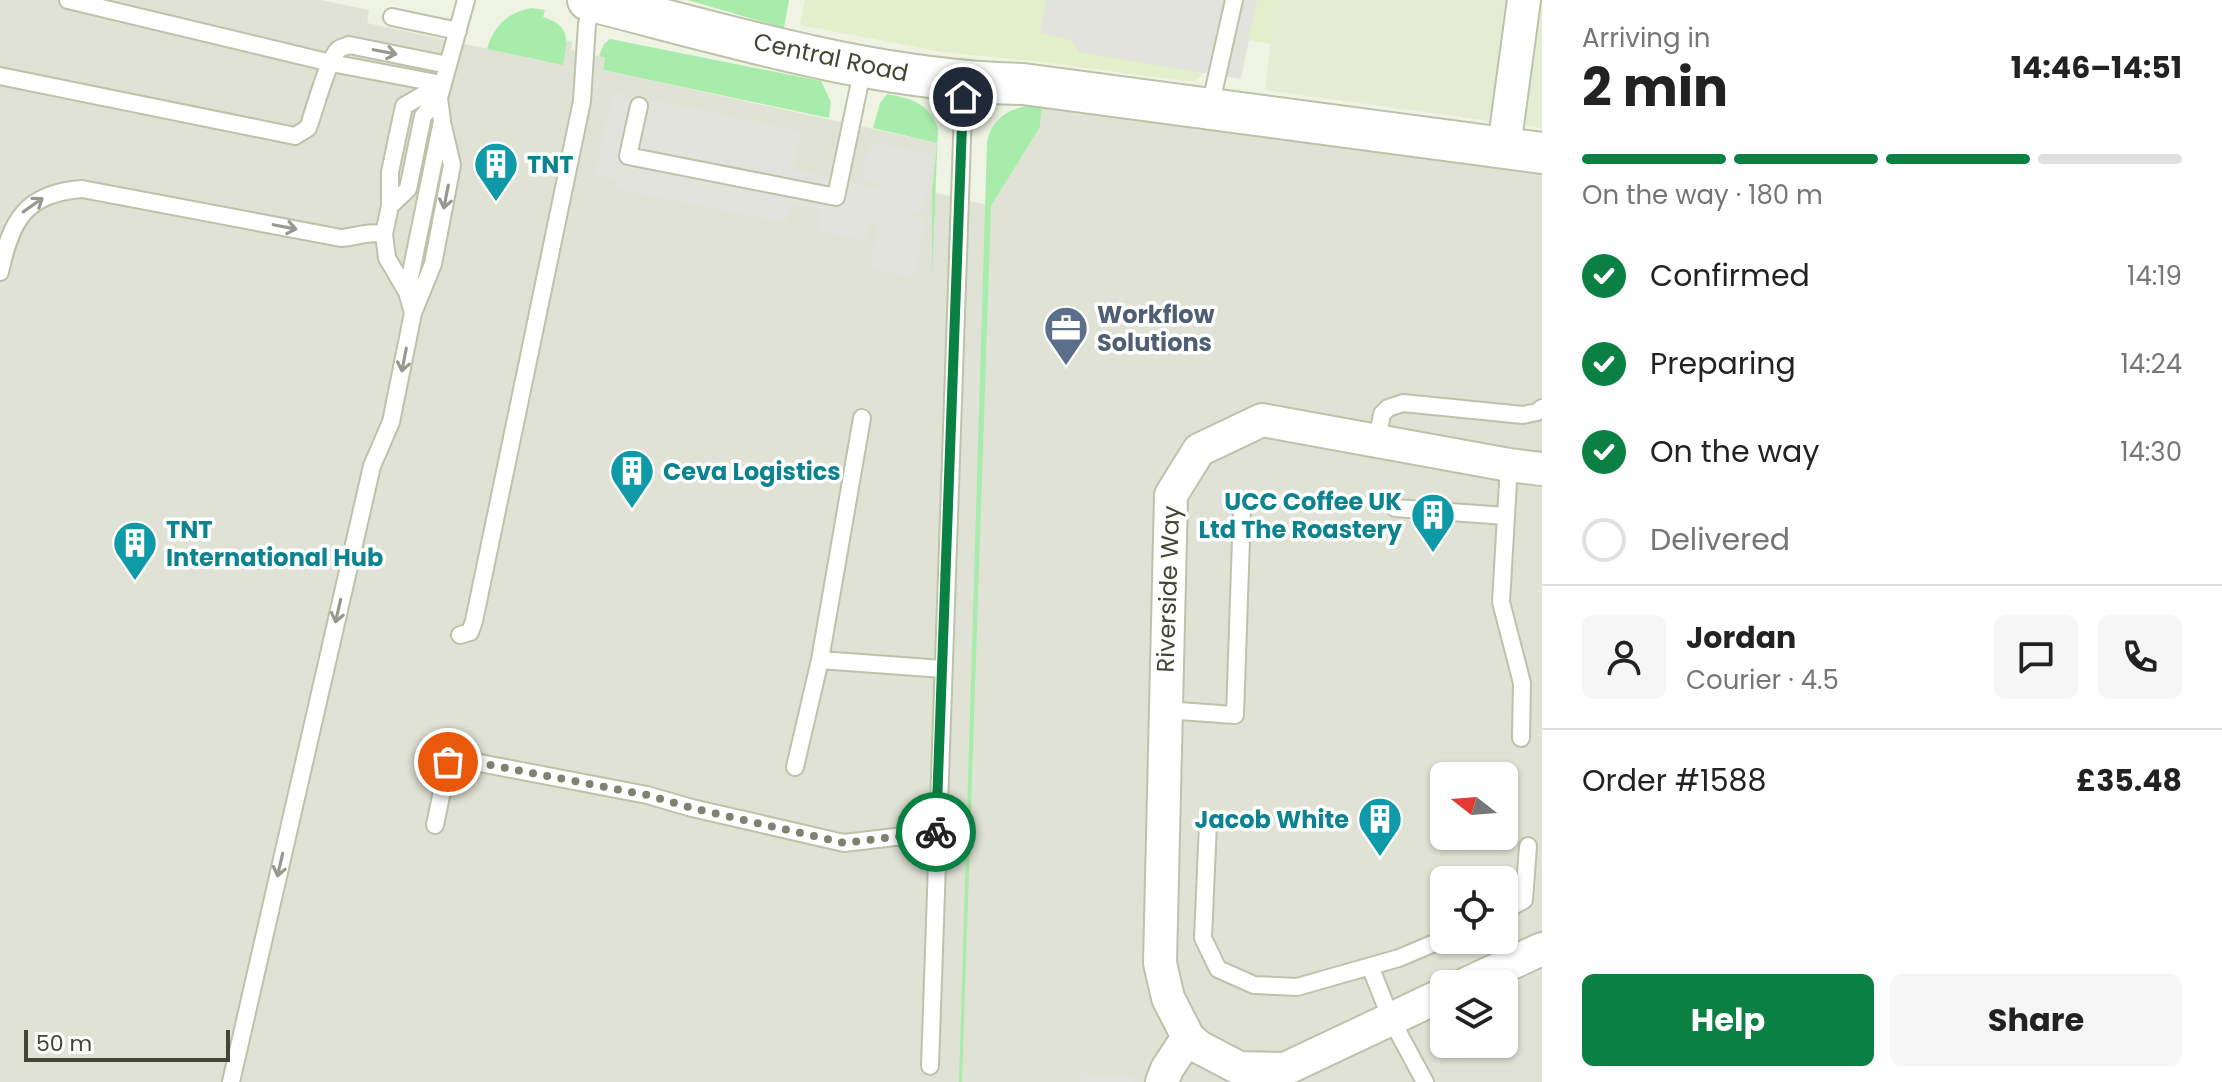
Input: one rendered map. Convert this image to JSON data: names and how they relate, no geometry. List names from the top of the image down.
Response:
{
  "streets": {
    "street": ["Central Road", "Riverside Way"]
  },
  "places": {
    "building": [
      "TNT",
      "Ceva Logistics",
      "UCC Coffee UK Ltd The Roastery",
      "TNT International Hub",
      "Jacob White"
    ],
    "office": ["Workflow Solutions"]
  },
  "scale_bar": "50 m",
  "north": "left",
  "page": {
    "heading": ["2 min", "Arriving in", "14:46–14:51"],
    "panel": [
      "Jordan",
      "Courier · 4.5",
      "Order #1588",
      "£35.48"
    ],
    "bar": "On the way · 180 m",
    "list": [
      ["Confirmed", "14:19"],
      ["Preparing", "14:24"],
      ["On the way", "14:30"],
      "Delivered"
    ],
    "buttons": ["Help", "Share"],
    "scale": "50 m"
  }
}
